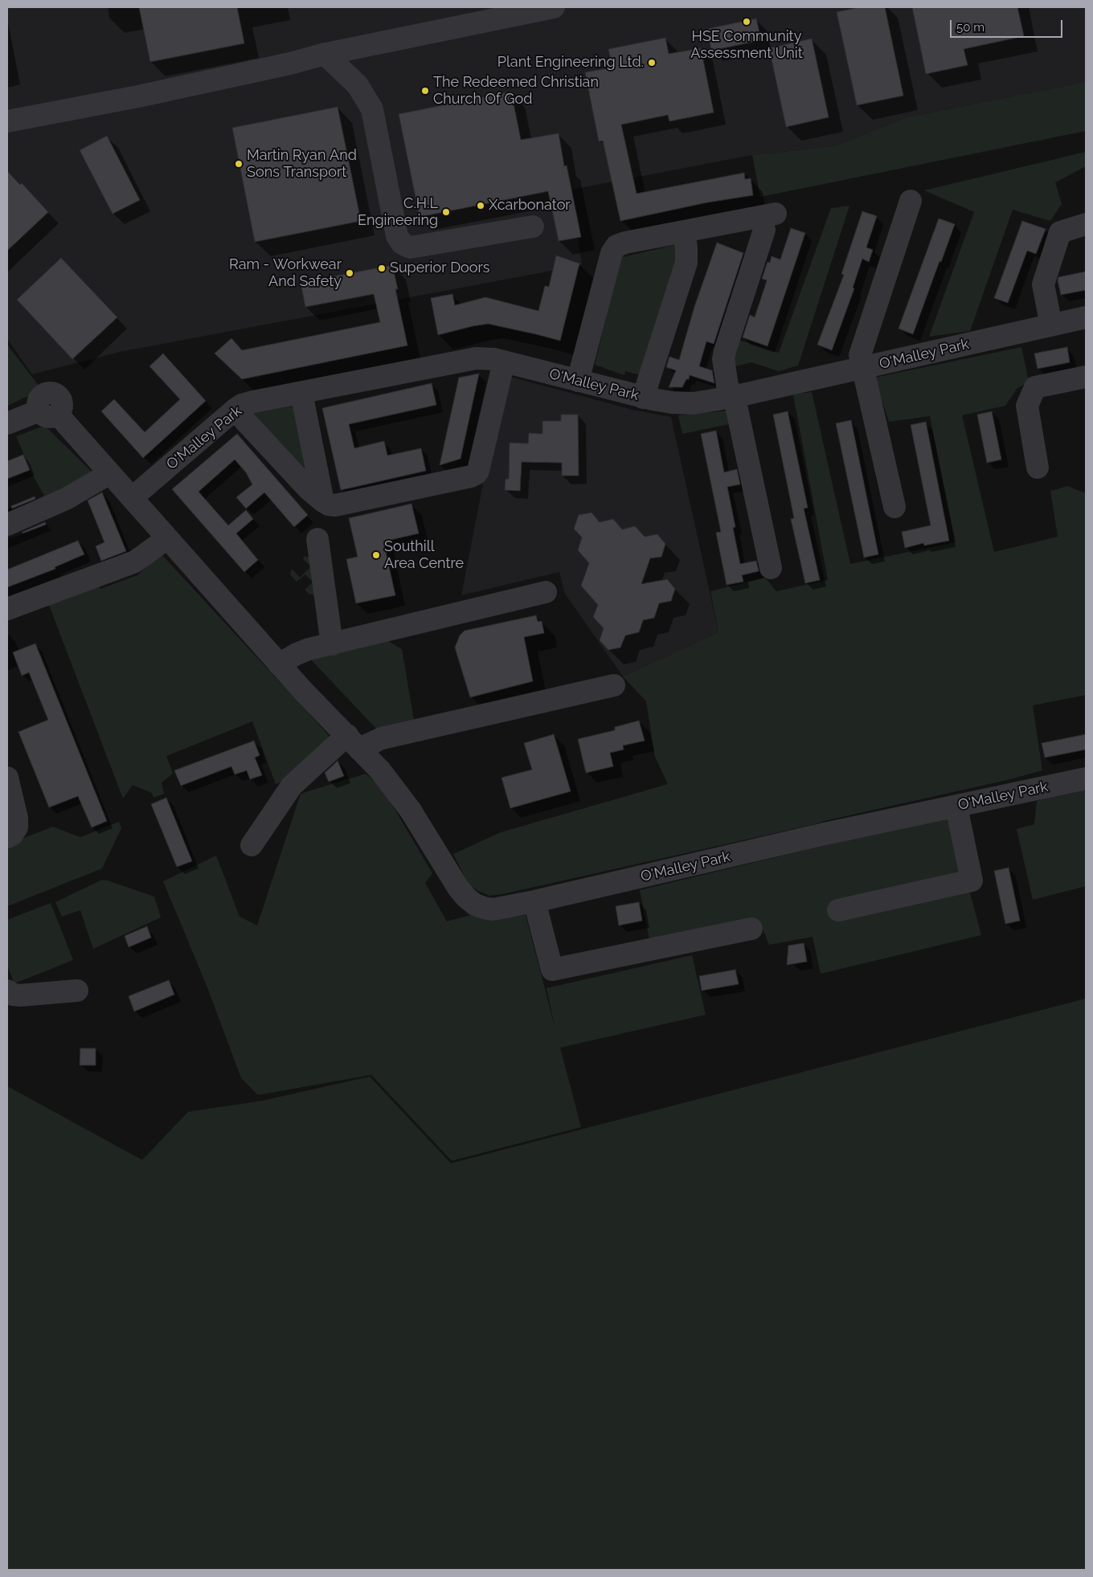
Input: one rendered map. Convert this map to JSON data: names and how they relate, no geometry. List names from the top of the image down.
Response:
{
  "streets": {
    "street": ["O'Malley Park"]
  },
  "places": [
    "HSE Community Assessment Unit",
    "Plant Engineering Ltd.",
    "The Redeemed Christian Church Of God",
    "Martin Ryan And Sons Transport",
    "Xcarbonator",
    "C.H.L Engineering",
    "Superior Doors",
    "Ram - Workwear And Safety",
    "Southill Area Centre"
  ],
  "scale_bar": "50 m"
}
